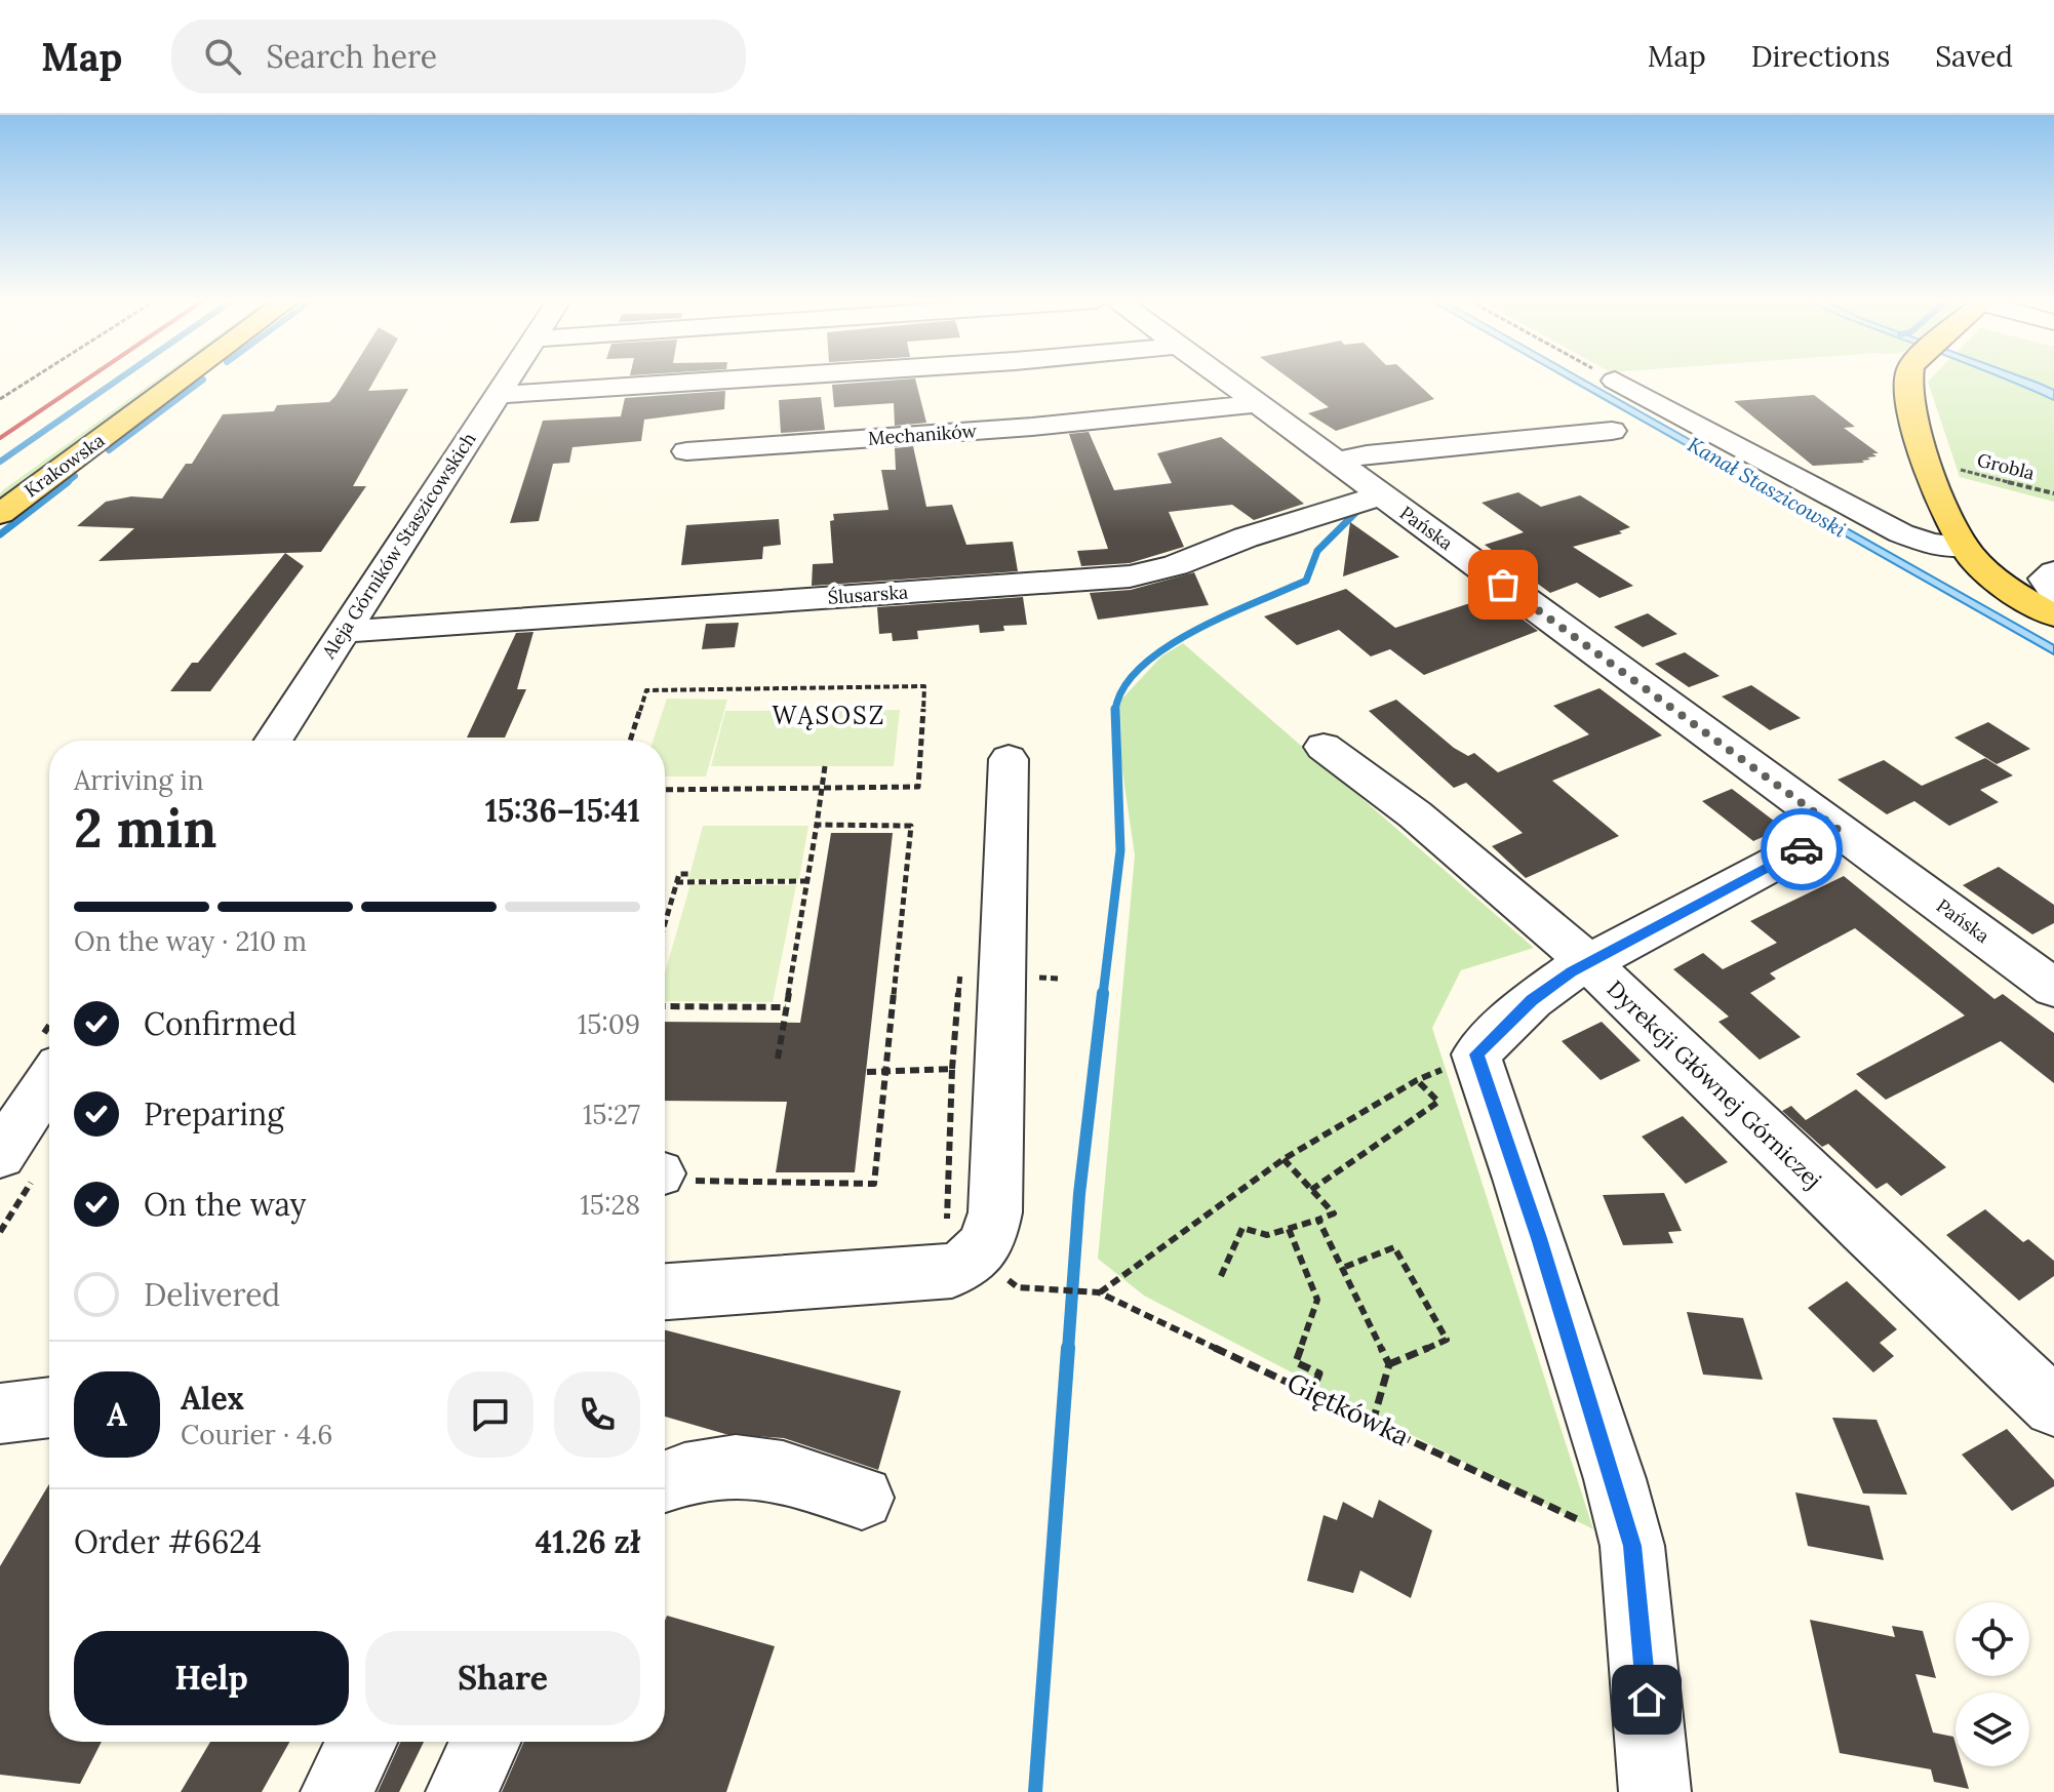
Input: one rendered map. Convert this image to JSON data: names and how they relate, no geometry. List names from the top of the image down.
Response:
{
  "streets": {
    "main road": ["Krakowska"],
    "street": [
      "Mechaników",
      "Pańska",
      "Aleja Górników Staszicowskich",
      "Ślusarska",
      "Dyrekcji Głównej Górniczej"
    ],
    "path": ["Grobla", "Giętkówka"]
  },
  "crossings": [
    ["Mechaników", "Pańska"],
    ["Pańska", "Ślusarska"],
    ["Aleja Górników Staszicowskich", "Ślusarska"]
  ],
  "districts": ["WĄSOSZ"],
  "water": ["Kanał Staszicowski"],
  "page": {
    "header": "Map",
    "search": "Search here",
    "nav": ["Map", "Directions", "Saved"],
    "heading": ["2 min", "Arriving in", "15:36–15:41"],
    "panel": [
      "Alex",
      "Courier · 4.6",
      "Order #6624",
      "41.26 zł"
    ],
    "bar": "On the way · 210 m",
    "list": [
      ["Confirmed", "15:09"],
      ["Preparing", "15:27"],
      ["On the way", "15:28"],
      "Delivered"
    ],
    "round": "A",
    "buttons": ["Help", "Share"]
  }
}
